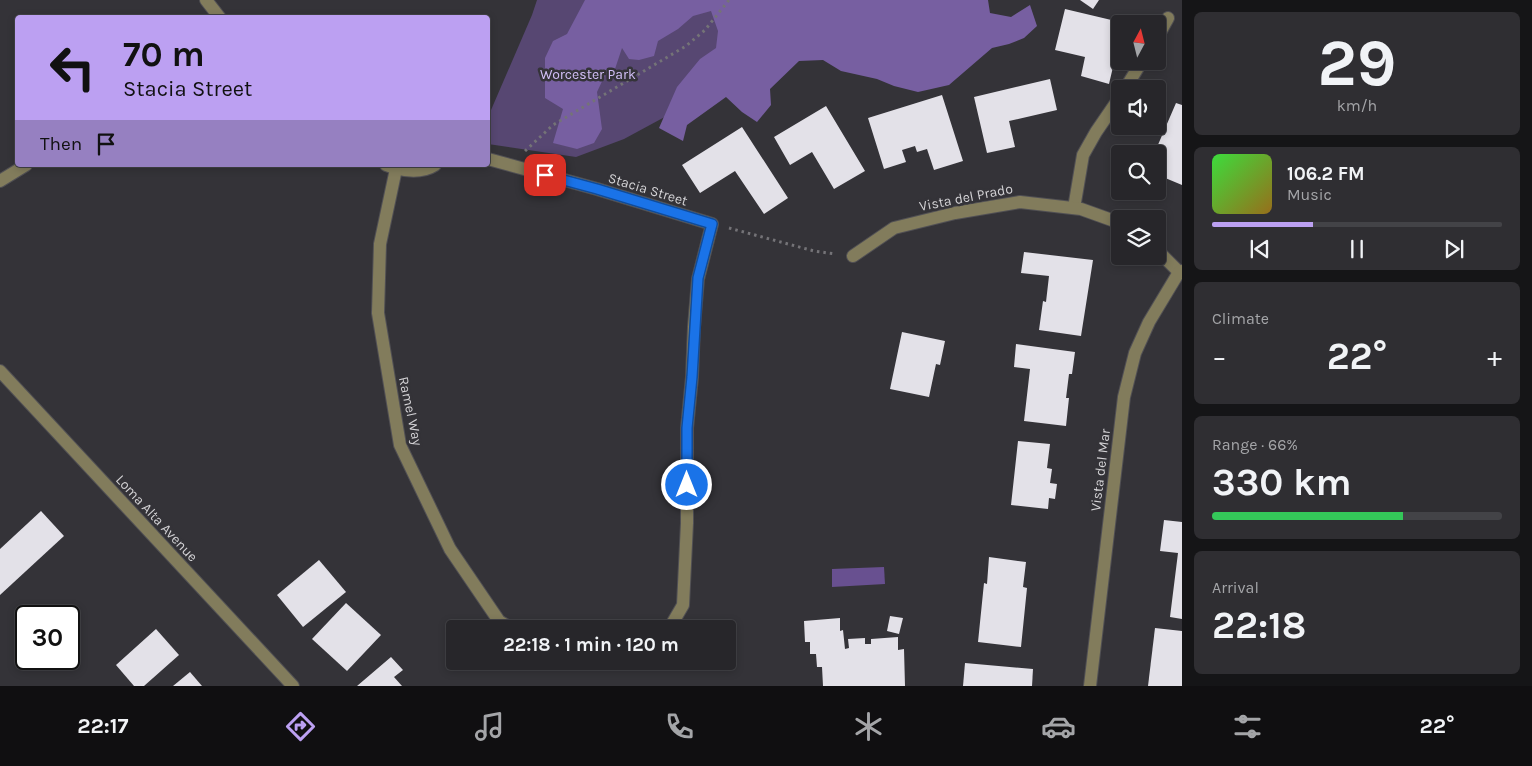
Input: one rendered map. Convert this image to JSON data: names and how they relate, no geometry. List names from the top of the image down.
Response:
{
  "streets": {
    "street": [
      "Stacia Street",
      "Vista del Prado",
      "Ramel Way",
      "Vista del Mar",
      "Loma Alta Avenue"
    ]
  },
  "parks": ["Worcester Park"],
  "north": "top",
  "page": {
    "tile": [
      ["29", "km/h"],
      "Climate",
      ["Range · 66%", "330 km"],
      ["Arrival", "22:18"]
    ],
    "turn": ["70 m", "Stacia Street"],
    "then": "Then",
    "song": ["106.2 FM", "Music"],
    "heat": ["−", "22°", "+"],
    "limit": "30",
    "trip": "22:18 · 1 min · 120 m",
    "tabs": ["22:17", "22°"]
  }
}
